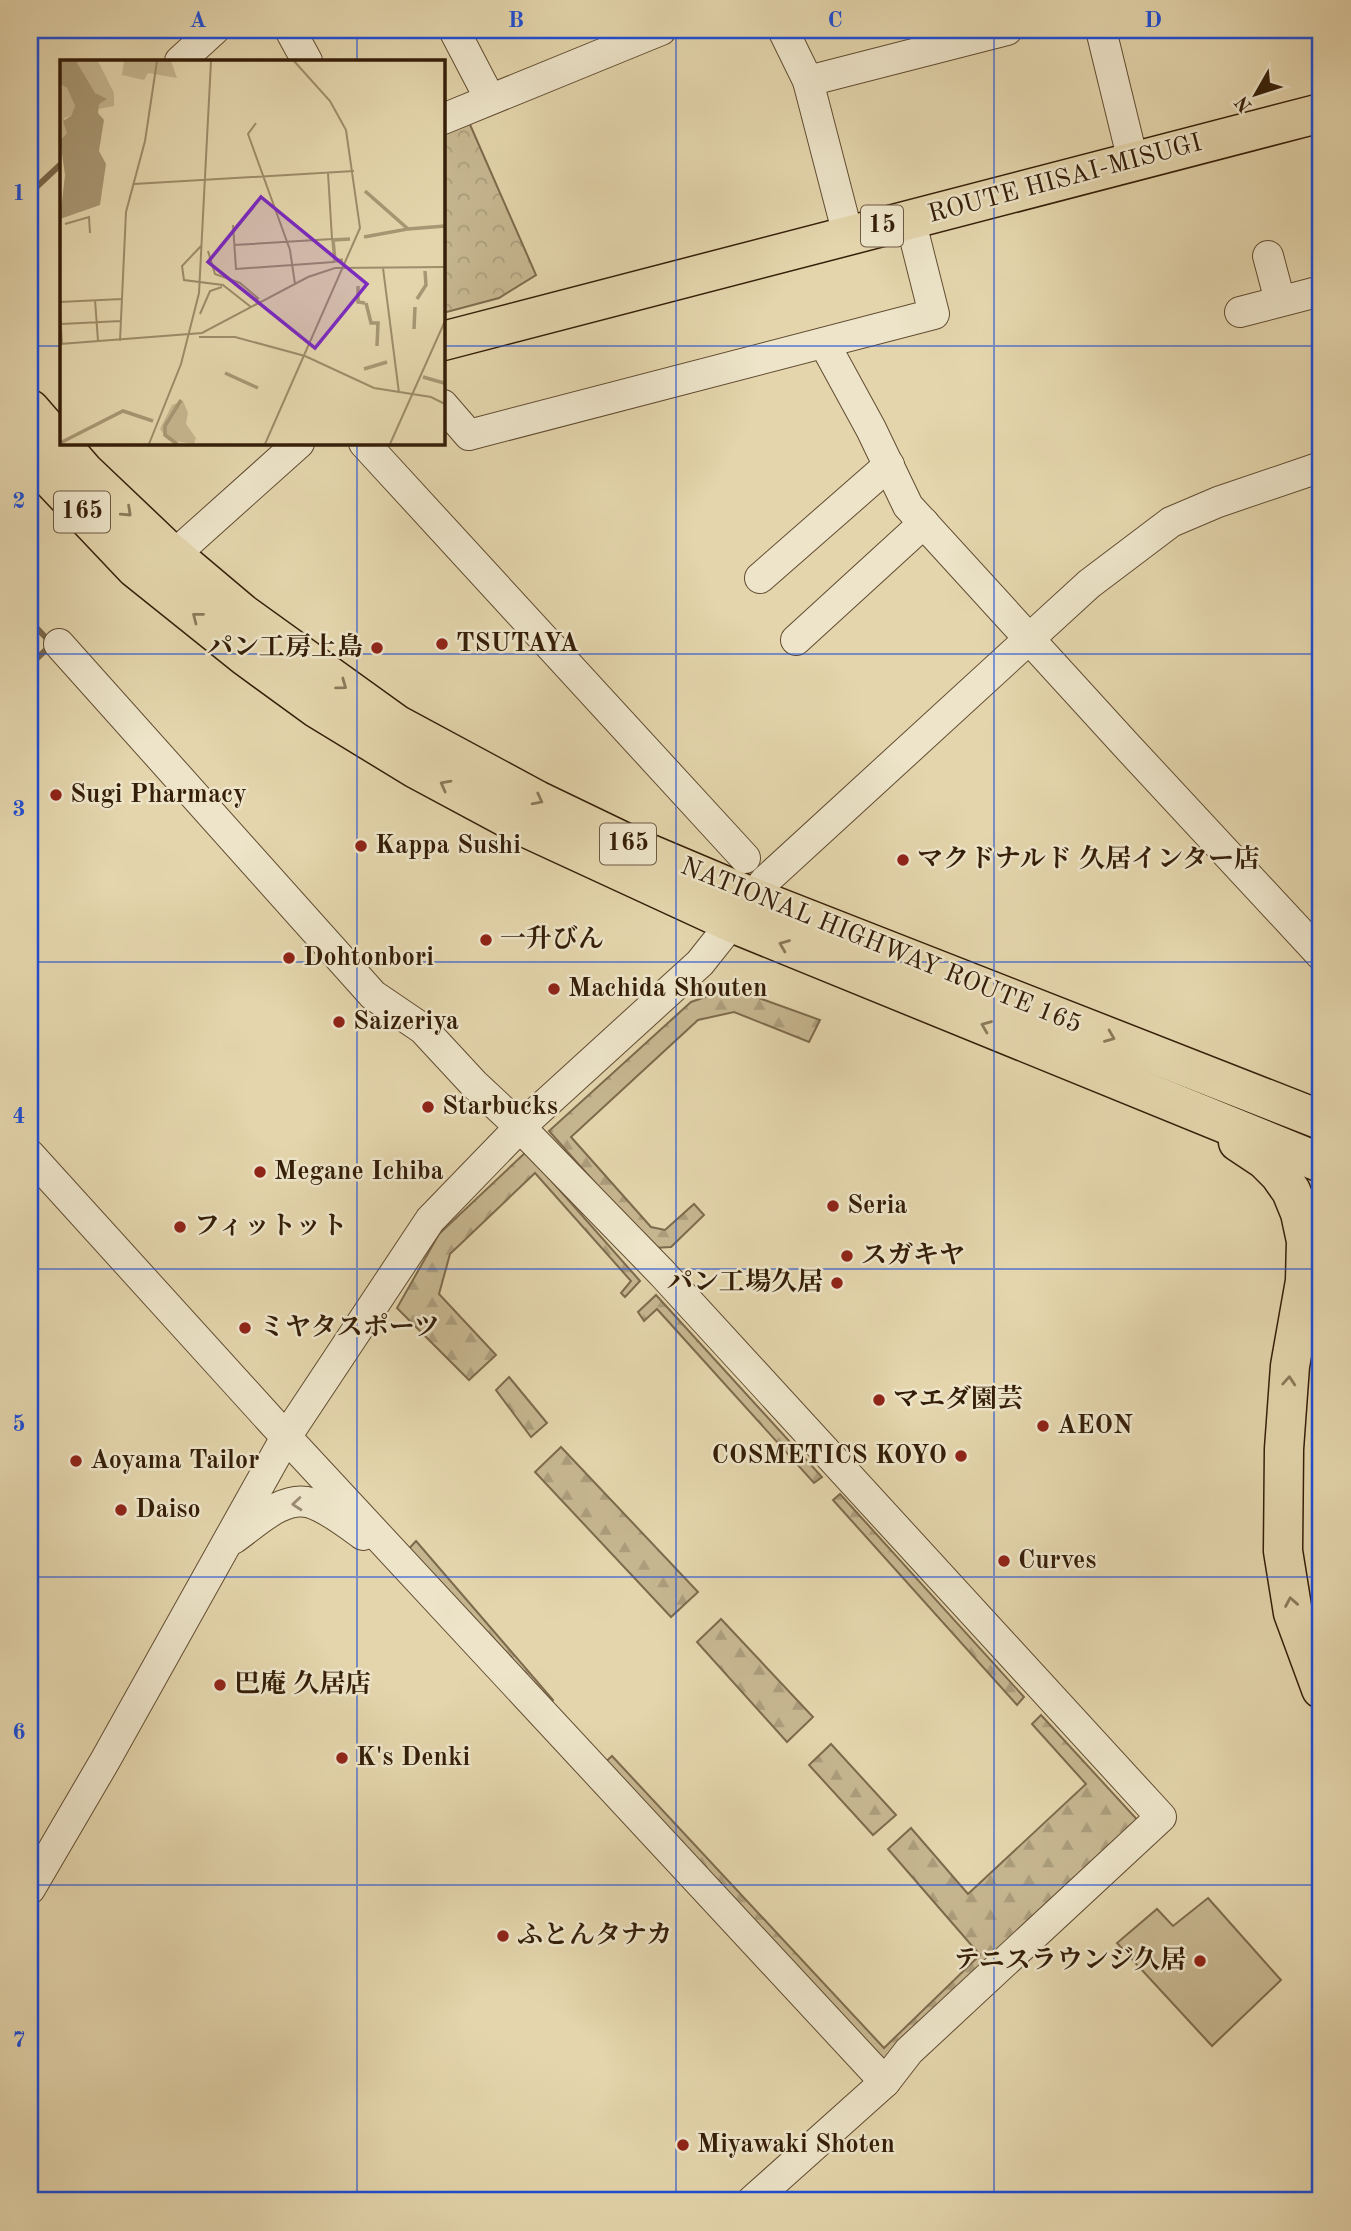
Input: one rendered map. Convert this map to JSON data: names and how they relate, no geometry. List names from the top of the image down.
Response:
{
  "streets": {
    "main road": [
      "ROUTE HISAI-MISUGI",
      "15",
      "165",
      "NATIONAL HIGHWAY ROUTE 165"
    ]
  },
  "places": [
    "TSUTAYA",
    "パン工房上島",
    "Sugi Pharmacy",
    "Kappa Sushi",
    "マクドナルド 久居インター店",
    "一升びん",
    "Dohtonbori",
    "Machida Shouten",
    "Saizeriya",
    "Starbucks",
    "Megane Ichiba",
    "Seria",
    "フィットット",
    "スガキヤ",
    "パン工場久居",
    "ミヤタスポーツ",
    "マエダ園芸",
    "AEON",
    "COSMETICS KOYO",
    "Aoyama Tailor",
    "Daiso",
    "Curves",
    "巴庵 久居店",
    "K's Denki",
    "ふとんタナカ",
    "テニスラウンジ久居",
    "Miyawaki Shoten"
  ],
  "north": "bottom left",
  "grid": {
    "columns": [
      "A",
      "B",
      "C",
      "D"
    ],
    "rows": [
      "1",
      "2",
      "3",
      "4",
      "5",
      "6",
      "7"
    ]
  }
}
